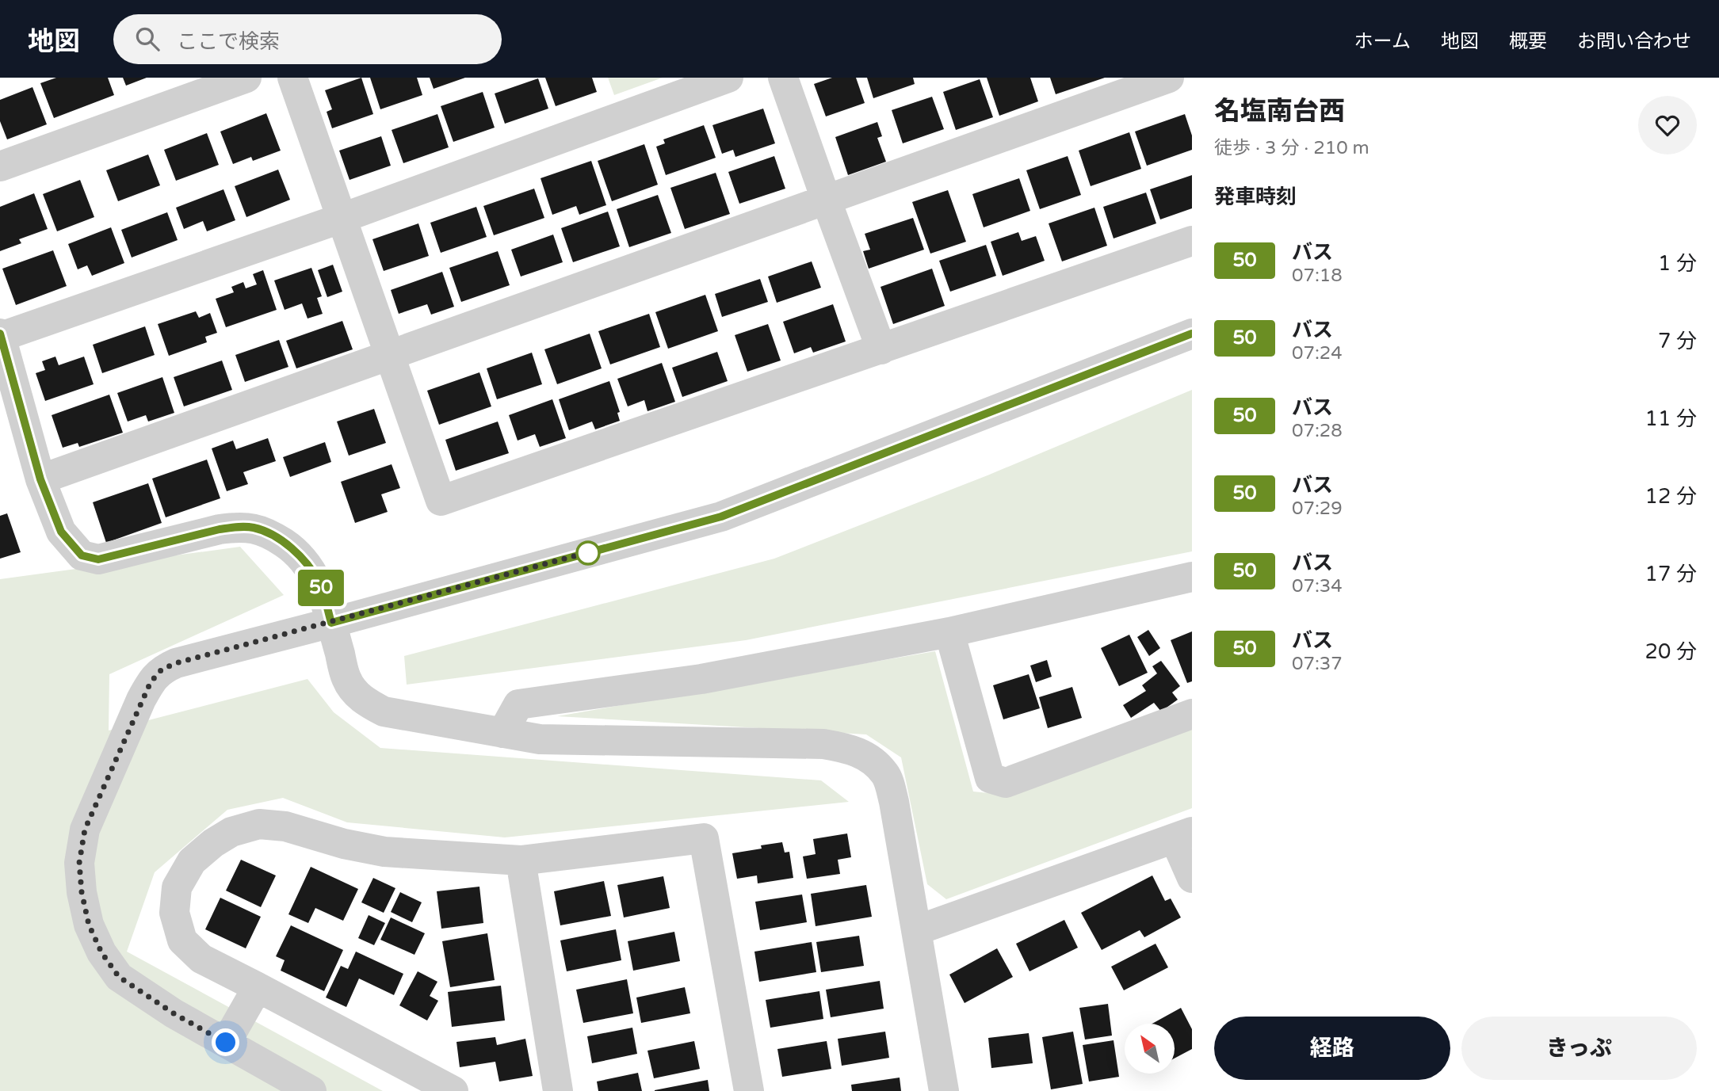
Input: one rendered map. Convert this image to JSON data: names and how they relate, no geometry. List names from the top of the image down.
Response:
{
  "lines": ["bus line 50"],
  "north": "top left",
  "page": {
    "header": "地図",
    "search": "ここで検索",
    "nav": [
      "ホーム",
      "地図",
      "概要",
      "お問い合わせ"
    ],
    "on_map": "50",
    "heading": [
      ["名塩南台西", "徒歩 · 3 分 · 210 m"],
      "発車時刻"
    ],
    "list": [
      {
        "mark": "50",
        "name": "バス",
        "note": "07:18",
        "value": "1 分"
      },
      {
        "mark": "50",
        "name": "バス",
        "note": "07:24",
        "value": "7 分"
      },
      {
        "mark": "50",
        "name": "バス",
        "note": "07:28",
        "value": "11 分"
      },
      {
        "mark": "50",
        "name": "バス",
        "note": "07:29",
        "value": "12 分"
      },
      {
        "mark": "50",
        "name": "バス",
        "note": "07:34",
        "value": "17 分"
      },
      {
        "mark": "50",
        "name": "バス",
        "note": "07:37",
        "value": "20 分"
      }
    ],
    "buttons": ["経路", "きっぷ"]
  }
}
